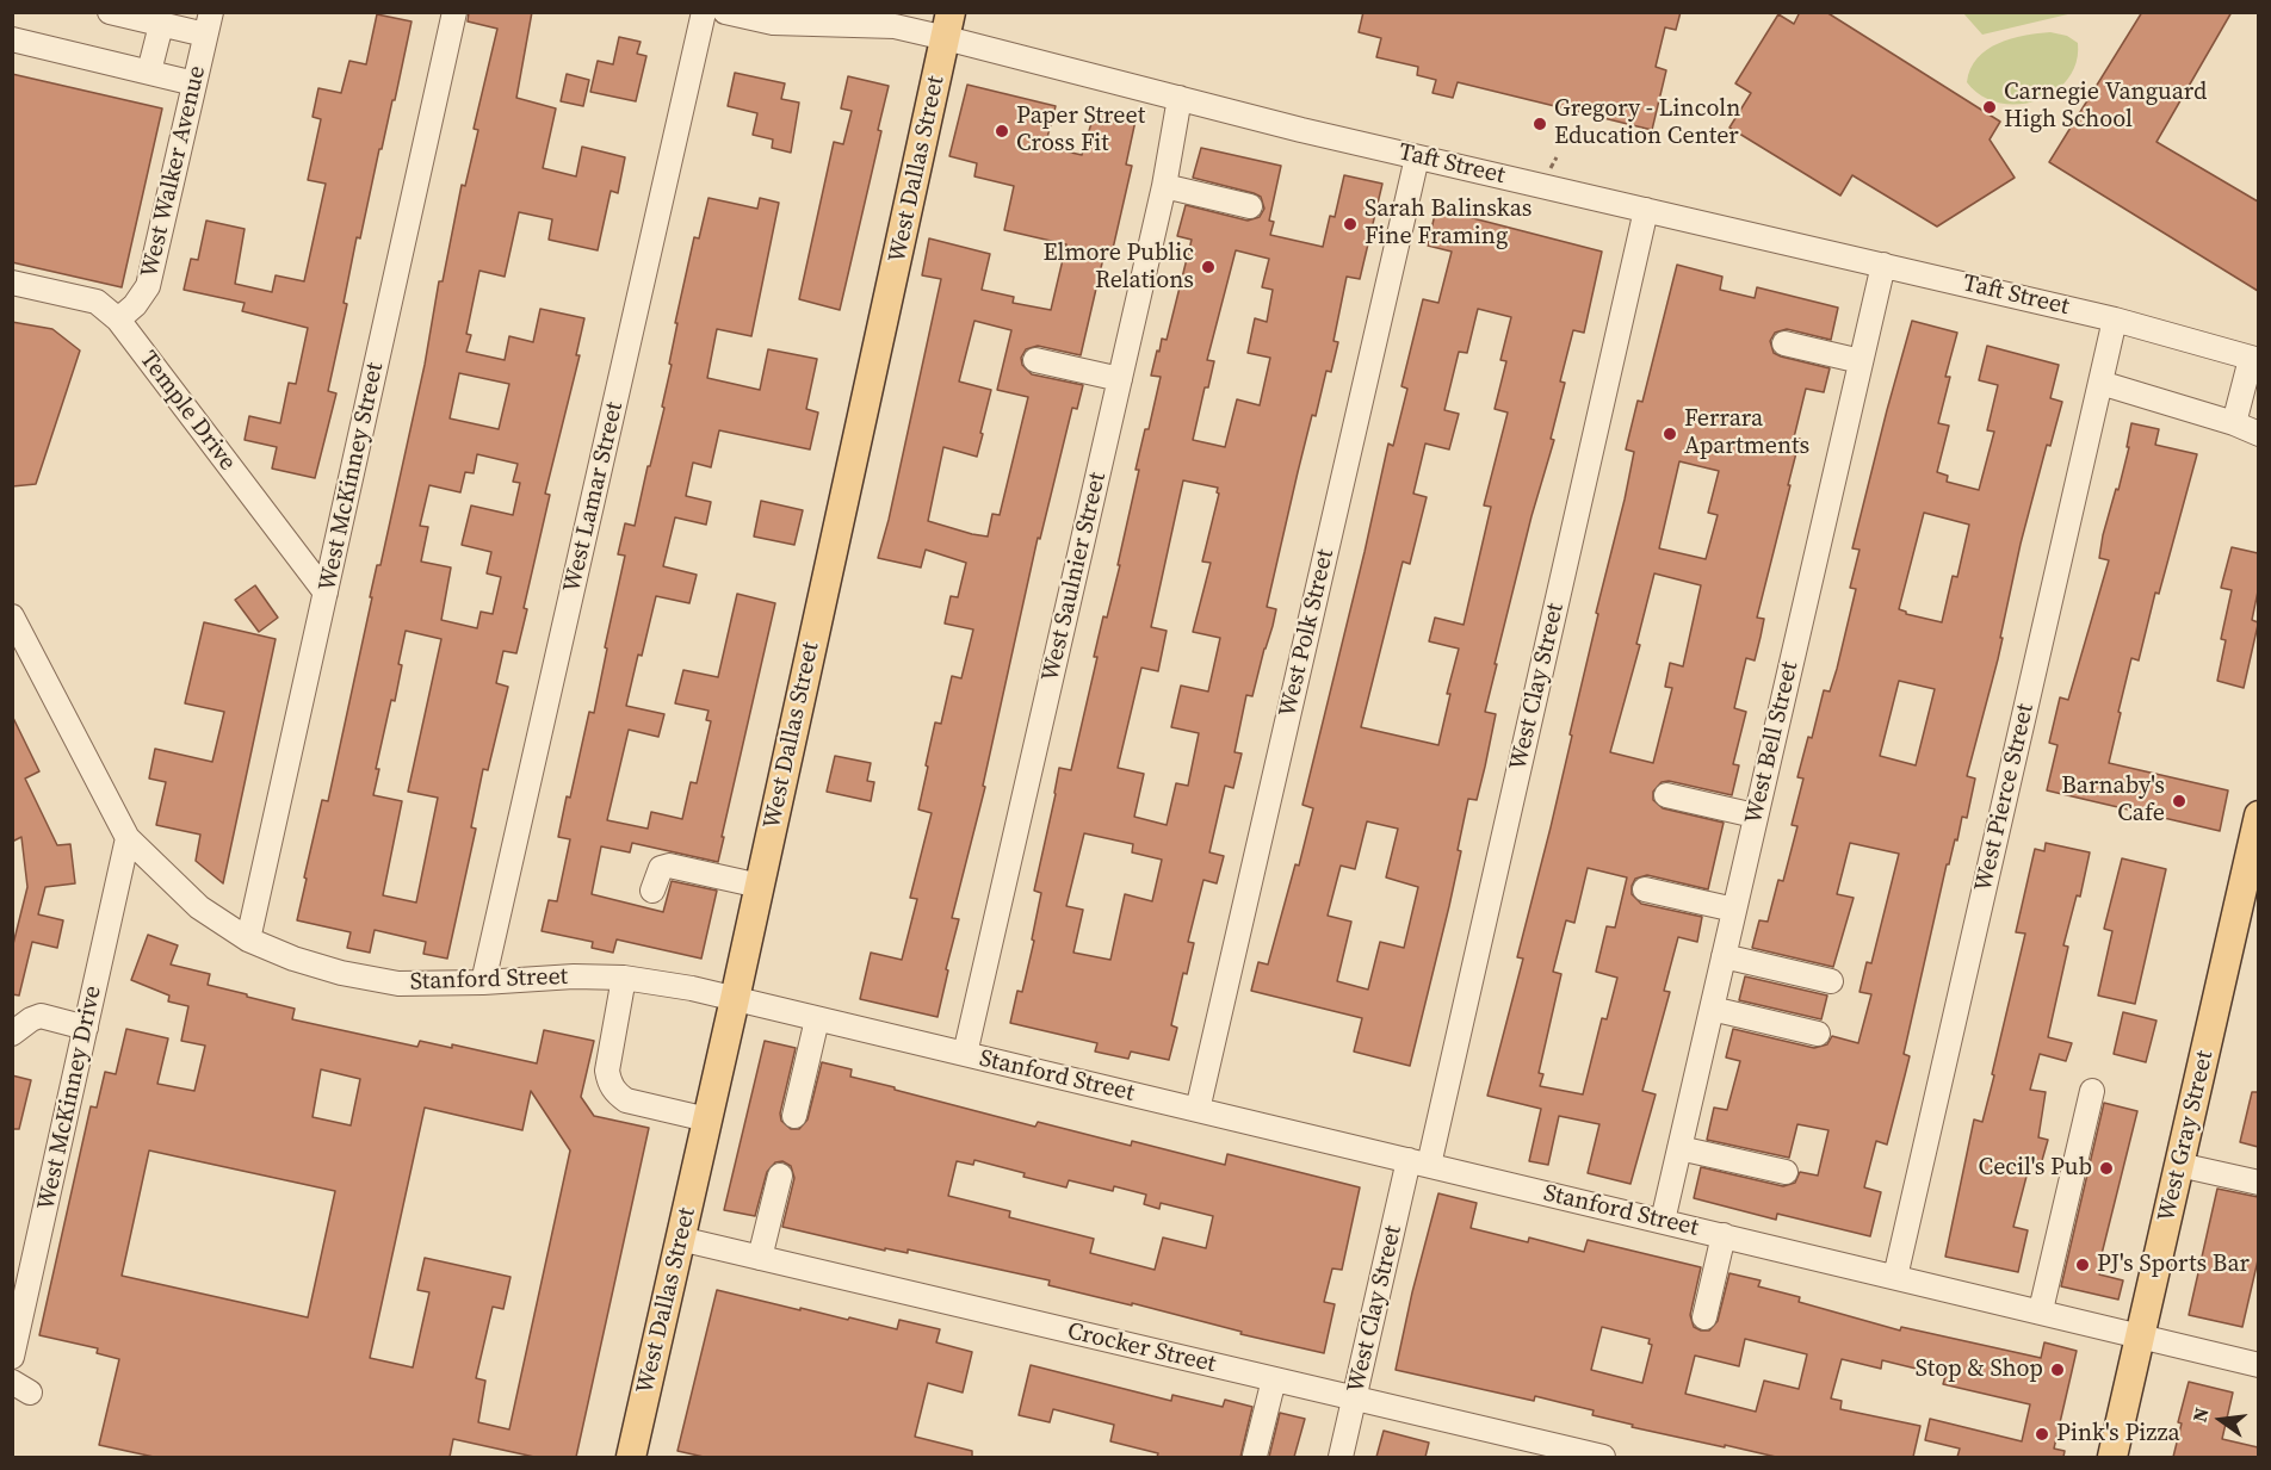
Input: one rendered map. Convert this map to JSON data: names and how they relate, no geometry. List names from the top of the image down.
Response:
{
  "streets": {
    "main road": ["West Dallas Street", "West Gray Street"],
    "street": [
      "Taft Street",
      "West Walker Avenue",
      "Temple Drive",
      "West McKinney Street",
      "West Lamar Street",
      "West Saulnier Street",
      "West Polk Street",
      "West Clay Street",
      "West Bell Street",
      "West Pierce Street",
      "Stanford Street",
      "West McKinney Drive",
      "Crocker Street"
    ]
  },
  "crossings": [
    ["Taft Street", "West Dallas Street"],
    ["Taft Street", "West Saulnier Street"],
    ["Taft Street", "West Polk Street"],
    ["Taft Street", "West Clay Street"],
    ["Taft Street", "West Bell Street"],
    ["Taft Street", "West Pierce Street"],
    ["West Dallas Street", "Stanford Street"],
    ["West Dallas Street", "Crocker Street"],
    ["West Walker Avenue", "Temple Drive"],
    ["Temple Drive", "West McKinney Street"],
    ["West McKinney Street", "Stanford Street"],
    ["West Lamar Street", "Stanford Street"],
    ["West Saulnier Street", "Stanford Street"],
    ["West Polk Street", "Stanford Street"],
    ["West Clay Street", "Stanford Street"],
    ["West Clay Street", "Crocker Street"],
    ["West Bell Street", "Stanford Street"],
    ["West Pierce Street", "Stanford Street"],
    ["Stanford Street", "West McKinney Drive"],
    ["Stanford Street", "West Gray Street"]
  ],
  "places": [
    "Carnegie Vanguard High School",
    "Gregory - Lincoln Education Center",
    "Paper Street Cross Fit",
    "Sarah Balinskas Fine Framing",
    "Elmore Public Relations",
    "Ferrara Apartments",
    "Barnaby's Cafe",
    "Cecil's Pub",
    "PJ's Sports Bar",
    "Stop & Shop",
    "Pink's Pizza"
  ],
  "north": "left"
}
